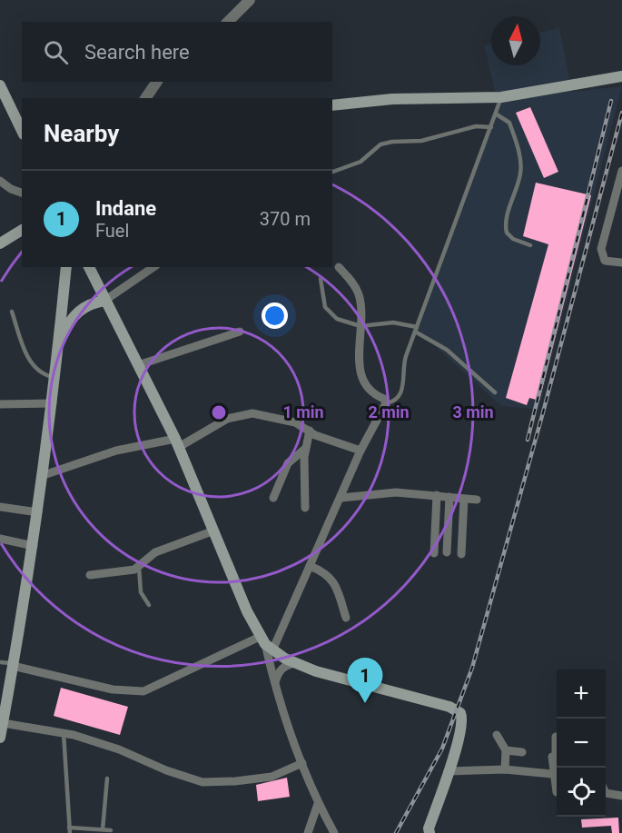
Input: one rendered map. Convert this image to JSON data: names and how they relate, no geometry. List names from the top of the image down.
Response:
{
  "north": "top",
  "page": {
    "search": "Search here",
    "heading": "Nearby",
    "list": [
      {
        "mark": "1",
        "name": "Indane",
        "note": "Fuel",
        "value": "370 m"
      }
    ],
    "pins": "1",
    "map_buttons": ["+", "−"]
  },
  "rings": ["1 min", "2 min", "3 min"]
}
